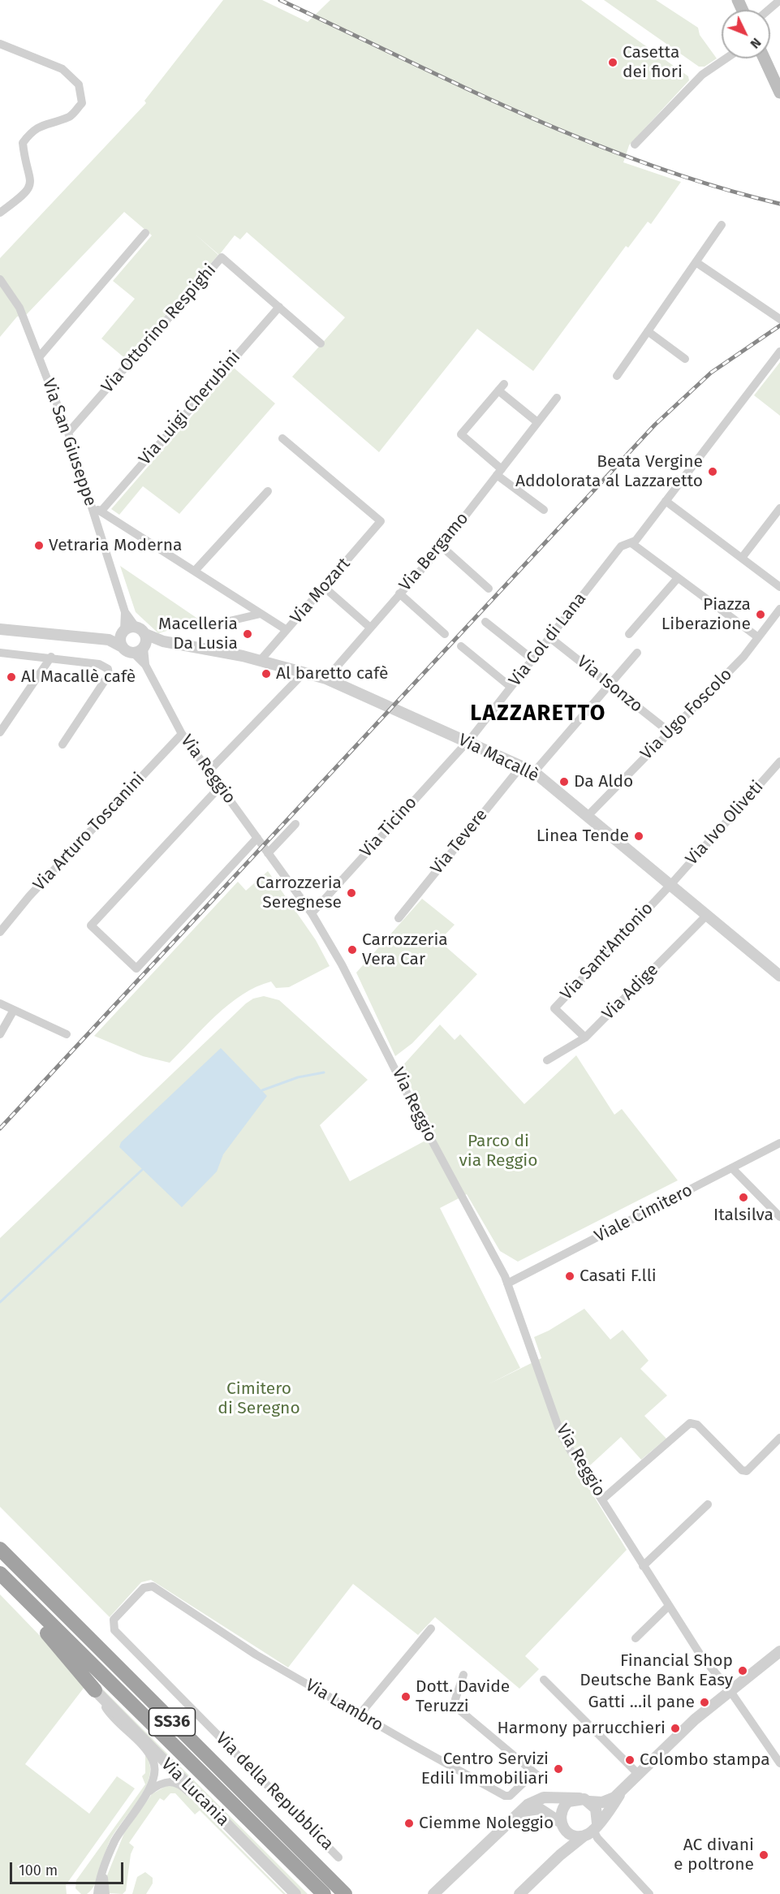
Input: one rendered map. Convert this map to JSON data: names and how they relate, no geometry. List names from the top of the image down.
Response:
{
  "streets": {
    "highway": ["SS36"],
    "street": [
      "Via Ottorino Respighi",
      "Via Luigi Cherubini",
      "Via San Giuseppe",
      "Via Bergamo",
      "Via Mozart",
      "Via Col di Lana",
      "Via Isonzo",
      "Via Ugo Foscolo",
      "Via Macallè",
      "Via Reggio",
      "Via Ivo Oliveti",
      "Via Ticino",
      "Via Arturo Toscanini",
      "Via Tevere",
      "Via Sant'Antonio",
      "Via Adige",
      "Viale Cimitero",
      "Via Lambro",
      "Via della Repubblica",
      "Via Lucania"
    ]
  },
  "crossings": [
    ["Via Ottorino Respighi", "Via Luigi Cherubini"],
    ["Via Ottorino Respighi", "Via San Giuseppe"],
    ["Via Luigi Cherubini", "Via San Giuseppe"],
    ["Via San Giuseppe", "Via Macallè"],
    ["Via San Giuseppe", "Via Reggio"],
    ["Via Bergamo", "Via Macallè"],
    ["Via Mozart", "Via Macallè"],
    ["Via Col di Lana", "Via Isonzo"],
    ["Via Col di Lana", "Via Macallè"],
    ["Via Col di Lana", "Via Ticino"],
    ["Via Isonzo", "Via Ugo Foscolo"],
    ["Via Ugo Foscolo", "Via Macallè"],
    ["Via Macallè", "Via Reggio"],
    ["Via Macallè", "Via Ivo Oliveti"],
    ["Via Macallè", "Via Ticino"],
    ["Via Macallè", "Via Tevere"],
    ["Via Macallè", "Via Sant'Antonio"],
    ["Via Macallè", "Via Adige"],
    ["Via Reggio", "Via Ticino"],
    ["Via Reggio", "Via Arturo Toscanini"],
    ["Via Reggio", "Viale Cimitero"],
    ["Via Ivo Oliveti", "Via Sant'Antonio"],
    ["Via Sant'Antonio", "Via Adige"],
    ["Via Lambro", "Via della Repubblica"]
  ],
  "districts": ["LAZZARETTO"],
  "parks": ["Parco di via Reggio", "Cimitero di Seregno"],
  "places": [
    "Casetta dei fiori",
    "Beata Vergine Addolorata al Lazzaretto",
    "Vetraria Moderna",
    "Piazza Liberazione",
    "Macelleria Da Lusia",
    "Al baretto cafè",
    "Al Macallè cafè",
    "Da Aldo",
    "Linea Tende",
    "Carrozzeria Seregnese",
    "Carrozzeria Vera Car",
    "Italsilva",
    "Casati F.lli",
    "Financial Shop Deutsche Bank Easy",
    "Dott. Davide Teruzzi",
    "Gatti ...il pane",
    "Harmony parrucchieri",
    "Colombo stampa",
    "Centro Servizi Edili Immobiliari",
    "Ciemme Noleggio",
    "AC divani e poltrone"
  ],
  "scale_bar": "100 m",
  "north": "bottom right"
}
